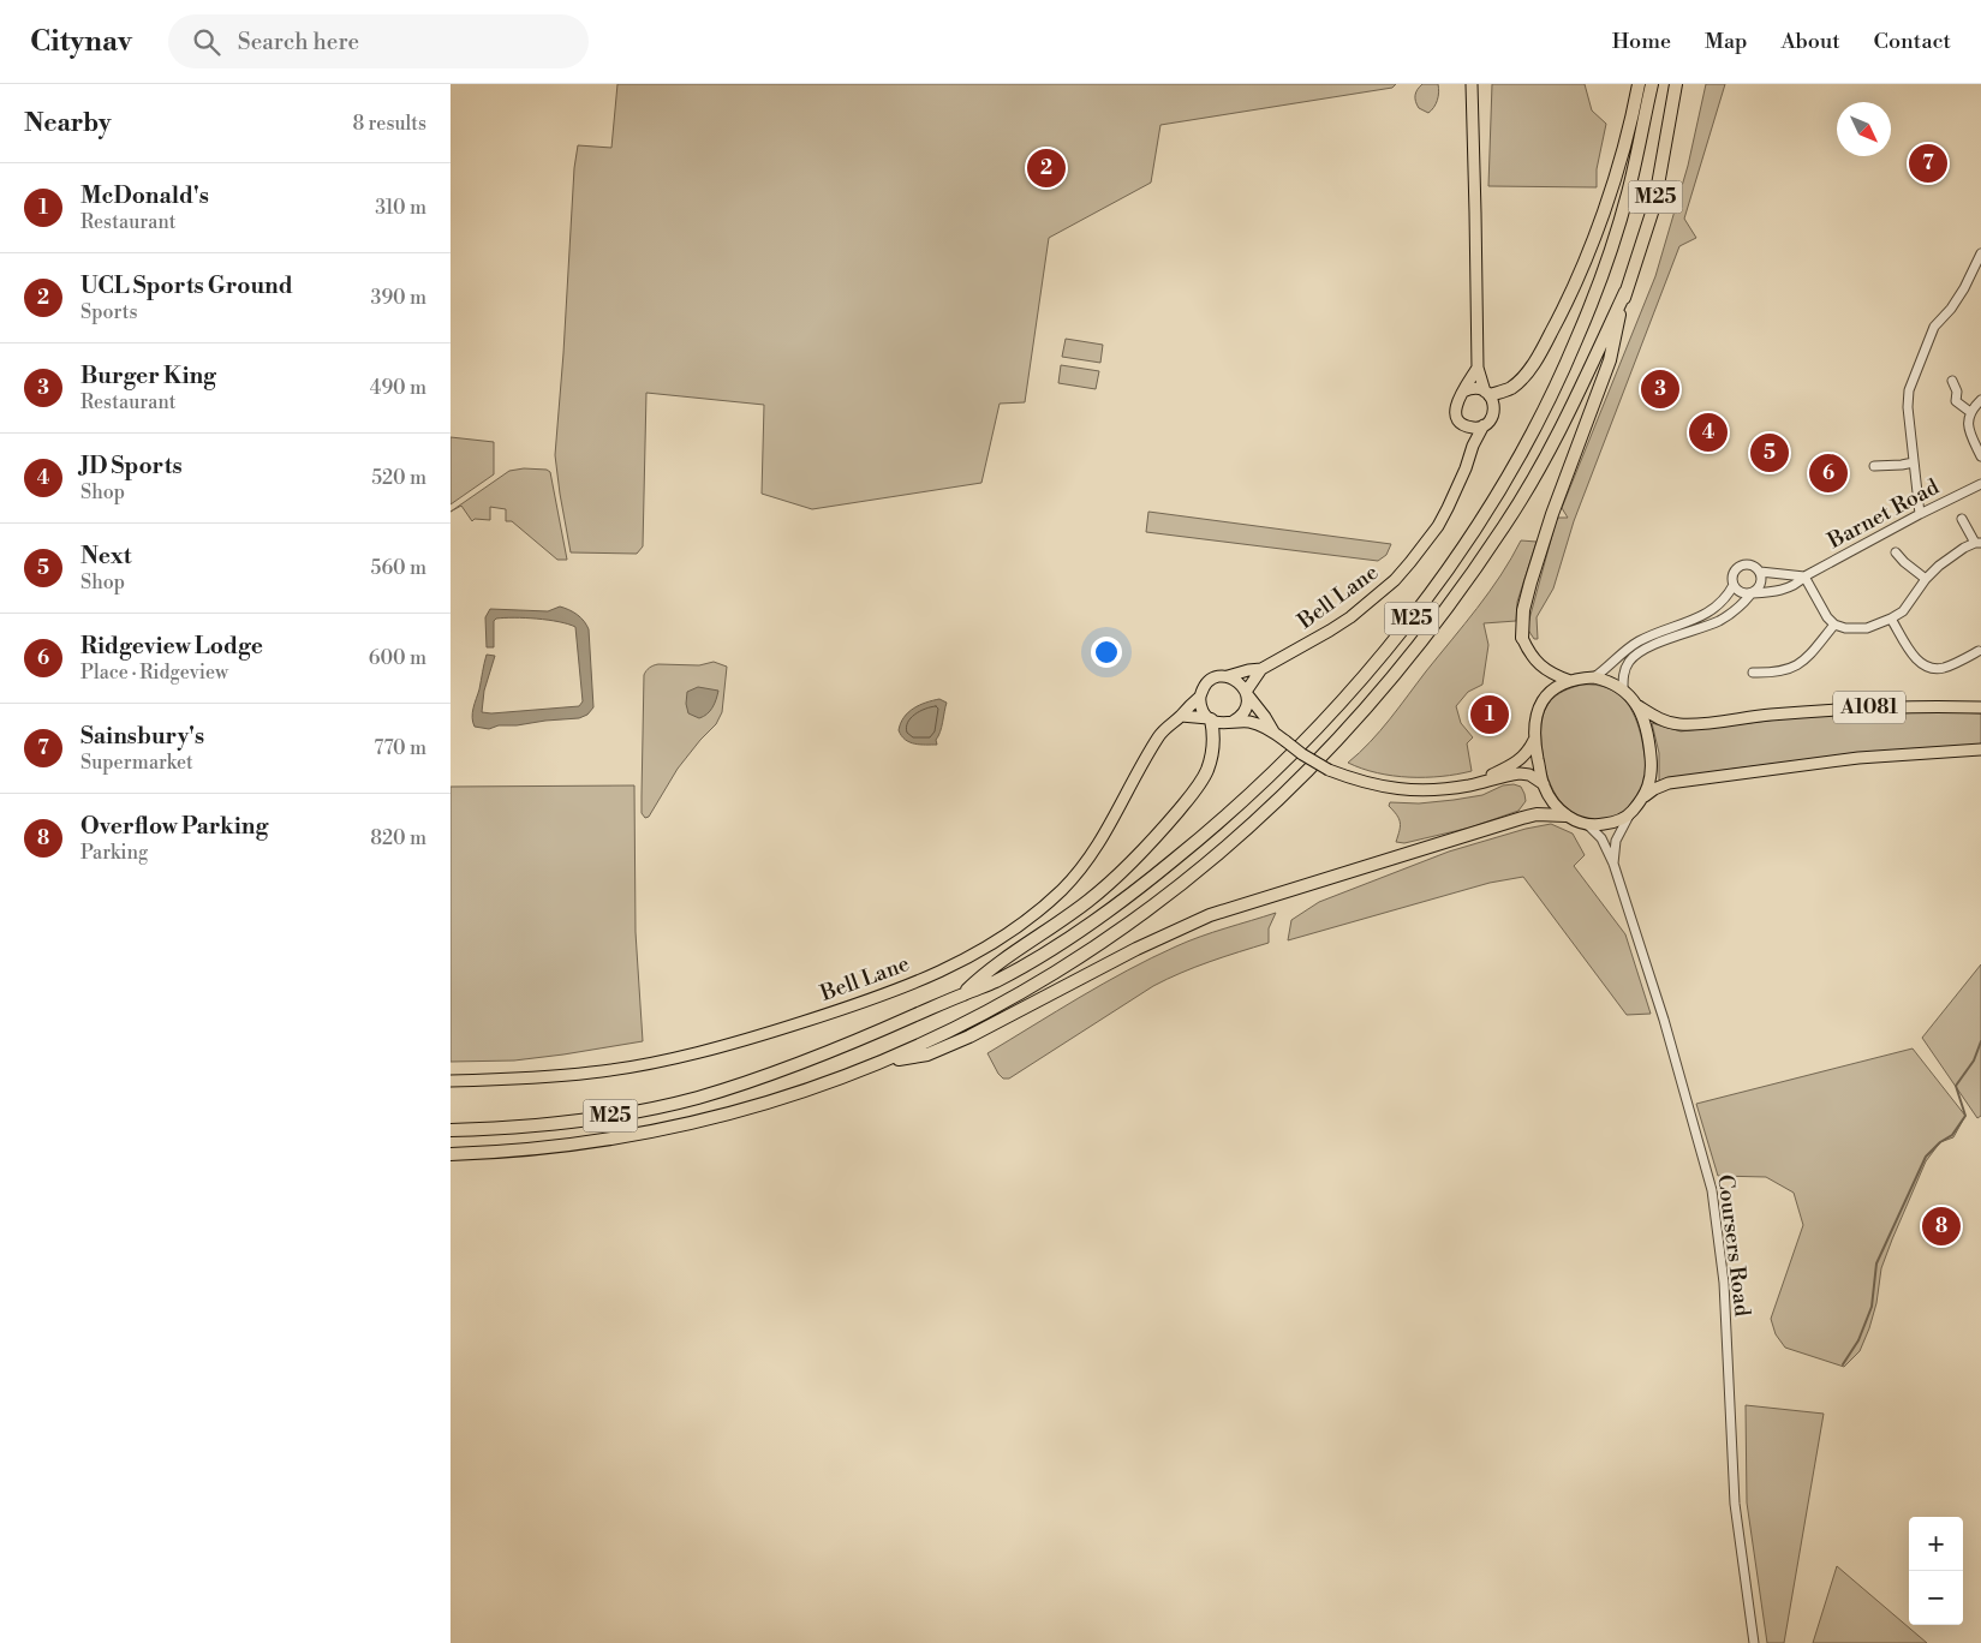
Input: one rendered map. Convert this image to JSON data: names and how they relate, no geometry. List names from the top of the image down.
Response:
{
  "streets": {
    "highway": ["M25"],
    "main road": ["Bell Lane", "A1081"],
    "street": ["Barnet Road", "Coursers Road"]
  },
  "crossings": [
    ["M25", "Bell Lane"],
    ["M25", "A1081"],
    ["M25", "Coursers Road"],
    ["A1081", "Coursers Road"]
  ],
  "north": "bottom right",
  "page": {
    "header": "Citynav",
    "search": "Search here",
    "nav": [
      "Home",
      "Map",
      "About",
      "Contact"
    ],
    "heading": ["Nearby", "8 results"],
    "pins": [
      "7",
      "2",
      "3",
      "4",
      "5",
      "6",
      "1",
      "8"
    ],
    "list": [
      {
        "mark": "1",
        "name": "McDonald's",
        "note": "Restaurant",
        "value": "310 m"
      },
      {
        "mark": "2",
        "name": "UCL Sports Ground",
        "note": "Sports",
        "value": "390 m"
      },
      {
        "mark": "3",
        "name": "Burger King",
        "note": "Restaurant",
        "value": "490 m"
      },
      {
        "mark": "4",
        "name": "JD Sports",
        "note": "Shop",
        "value": "520 m"
      },
      {
        "mark": "5",
        "name": "Next",
        "note": "Shop",
        "value": "560 m"
      },
      {
        "mark": "6",
        "name": "Ridgeview Lodge",
        "note": "Place · Ridgeview",
        "value": "600 m"
      },
      {
        "mark": "7",
        "name": "Sainsbury's",
        "note": "Supermarket",
        "value": "770 m"
      },
      {
        "mark": "8",
        "name": "Overflow Parking",
        "note": "Parking",
        "value": "820 m"
      }
    ],
    "map_buttons": ["+", "−"]
  }
}
